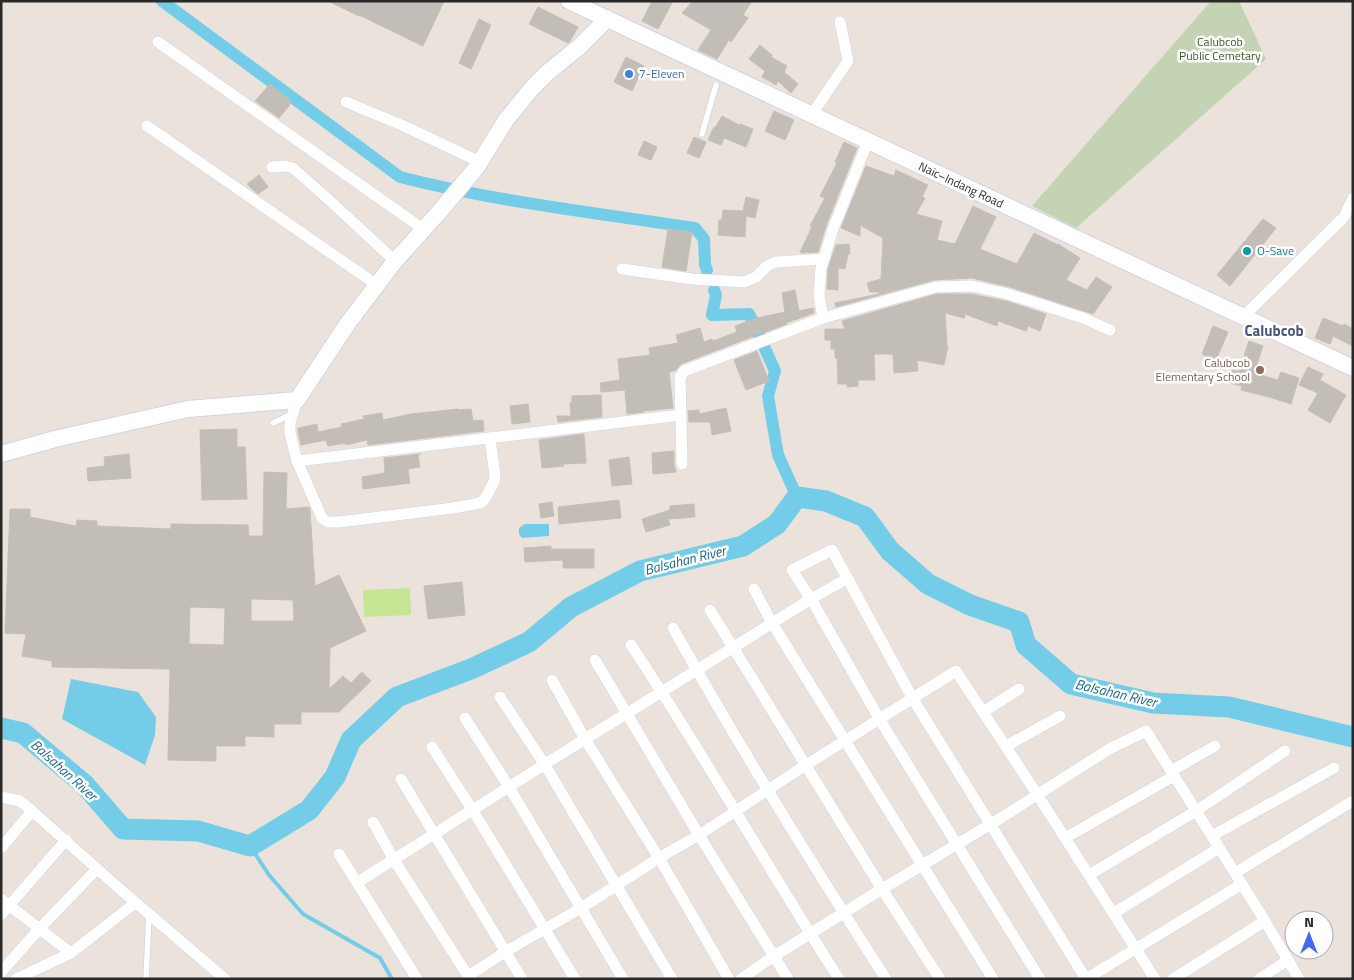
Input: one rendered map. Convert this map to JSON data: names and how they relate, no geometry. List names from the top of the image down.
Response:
{
  "streets": {
    "main road": ["Naic–Indang Road"]
  },
  "districts": ["Calubcob"],
  "water": ["Balsahan River"],
  "parks": ["Calubcob Public Cemetary"],
  "places": ["7-Eleven", "O-Save", "Calubcob Elementary School"],
  "north": "top"
}
